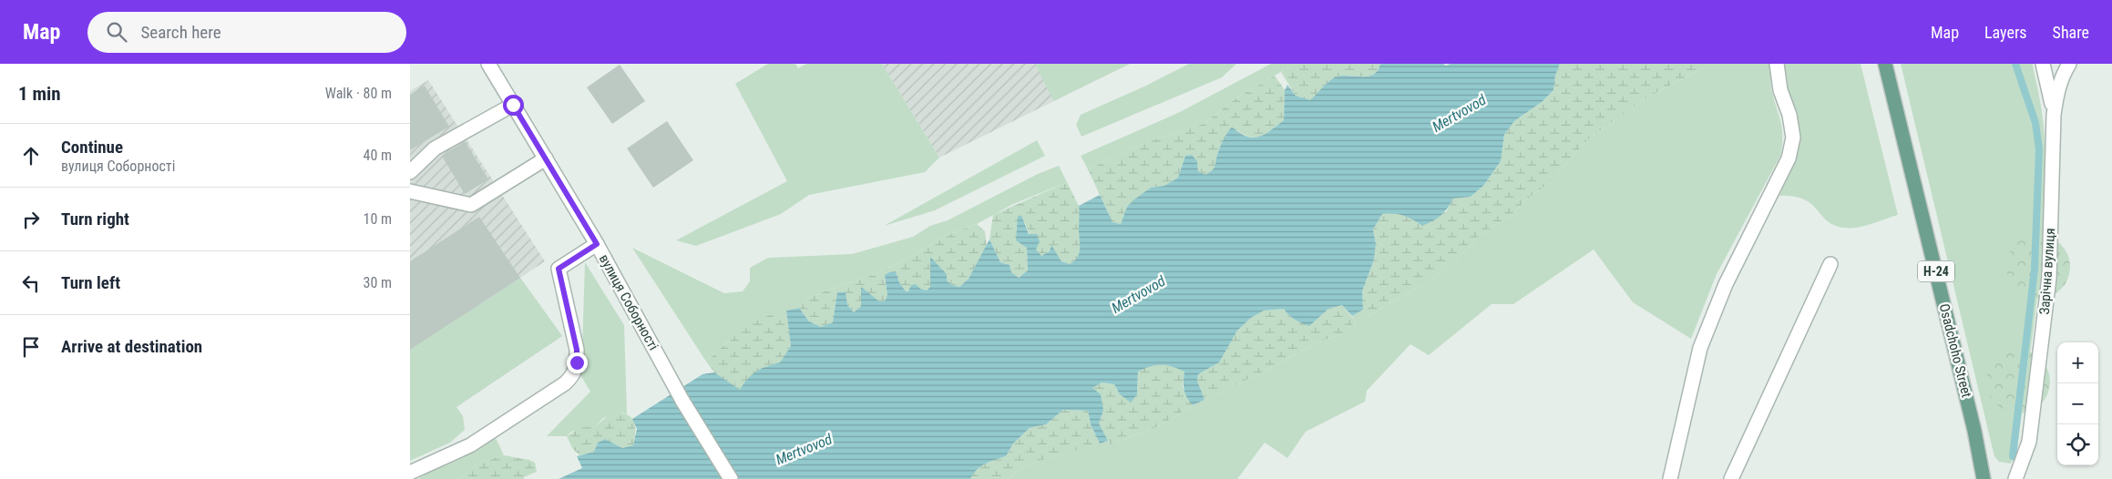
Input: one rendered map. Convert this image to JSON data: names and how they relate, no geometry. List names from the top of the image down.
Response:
{
  "streets": {
    "main road": ["Н-24", "Osadchoho Street"],
    "street": ["Зарічна вулиця", "вулиця Соборності"]
  },
  "water": ["Mertvovod"],
  "page": {
    "header": "Map",
    "search": "Search here",
    "nav": ["Map", "Layers", "Share"],
    "heading": ["1 min", "Walk · 80 m"],
    "list": [
      ["Continue", "вулиця Соборності", "40 m"],
      ["Turn right", "10 m"],
      ["Turn left", "30 m"],
      "Arrive at destination"
    ],
    "map_buttons": ["+", "−"]
  }
}
